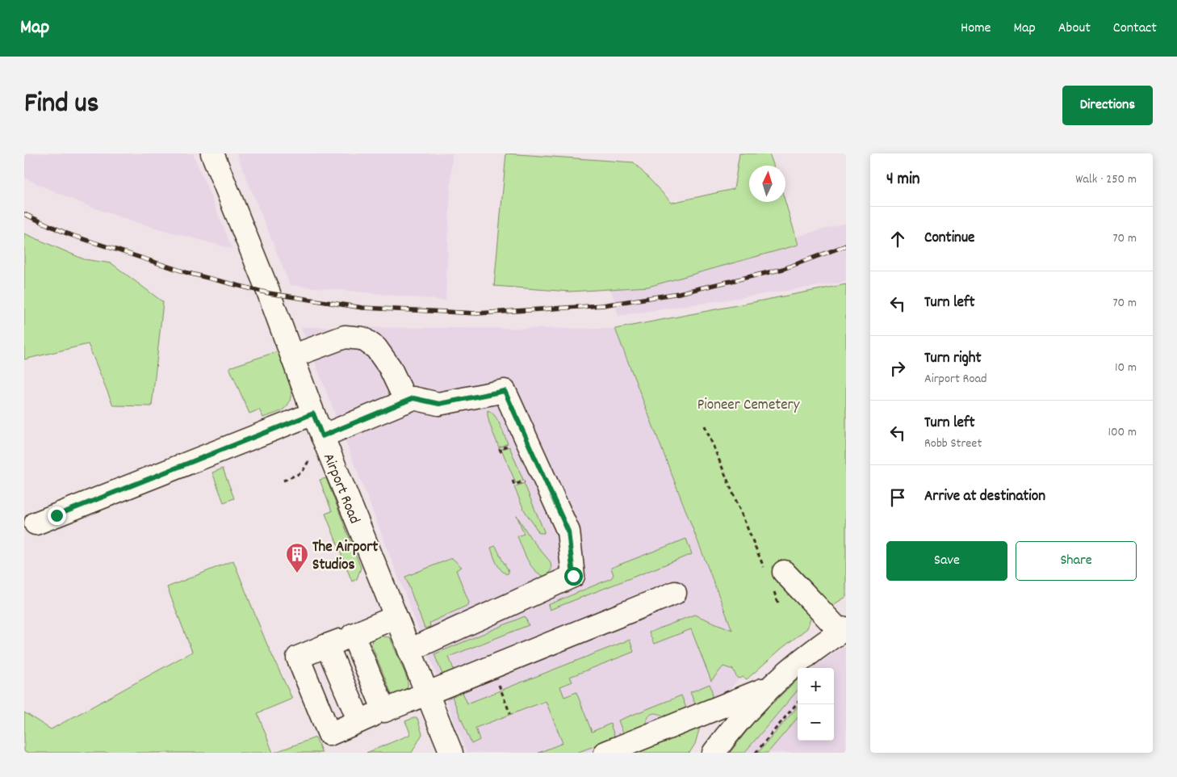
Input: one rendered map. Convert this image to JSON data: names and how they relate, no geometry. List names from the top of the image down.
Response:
{
  "streets": {
    "street": ["Airport Road"]
  },
  "parks": ["Pioneer Cemetery"],
  "places": {
    "building": ["The Airport Studios"]
  },
  "north": "top",
  "page": {
    "header": "Map",
    "nav": [
      "Home",
      "Map",
      "About",
      "Contact"
    ],
    "title": "Find us",
    "buttons": [
      "Directions",
      ["Save", "Share"]
    ],
    "heading": ["4 min", "Walk · 250 m"],
    "list": [
      ["Continue", "70 m"],
      ["Turn left", "70 m"],
      ["Turn right", "Airport Road", "10 m"],
      ["Turn left", "Robb Street", "100 m"],
      "Arrive at destination"
    ],
    "map_buttons": ["+", "−"]
  }
}
